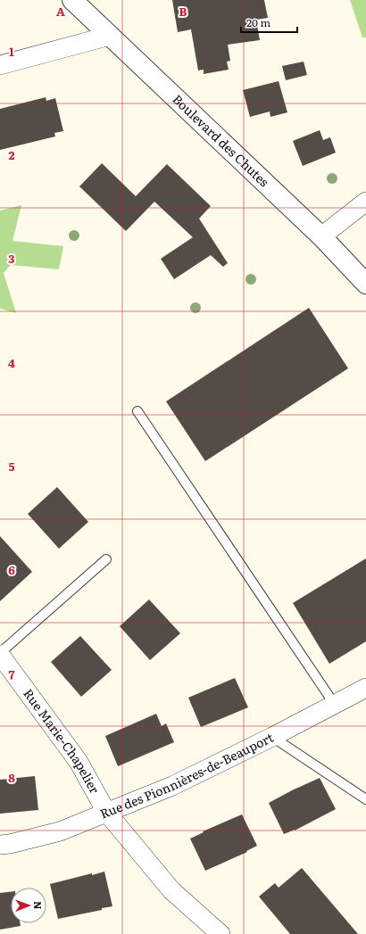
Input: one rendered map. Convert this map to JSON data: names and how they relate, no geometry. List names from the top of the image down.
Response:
{
  "streets": {
    "street": ["Boulevard des Chutes", "Rue Marie-Chapelier", "Rue des Pionnières-de-Beauport"]
  },
  "crossings": [
    ["Rue Marie-Chapelier", "Rue des Pionnières-de-Beauport"]
  ],
  "scale_bar": "20 m",
  "north": "right",
  "grid": {
    "columns": ["A", "B"],
    "rows": [
      "1",
      "2",
      "3",
      "4",
      "5",
      "6",
      "7",
      "8"
    ]
  }
}
